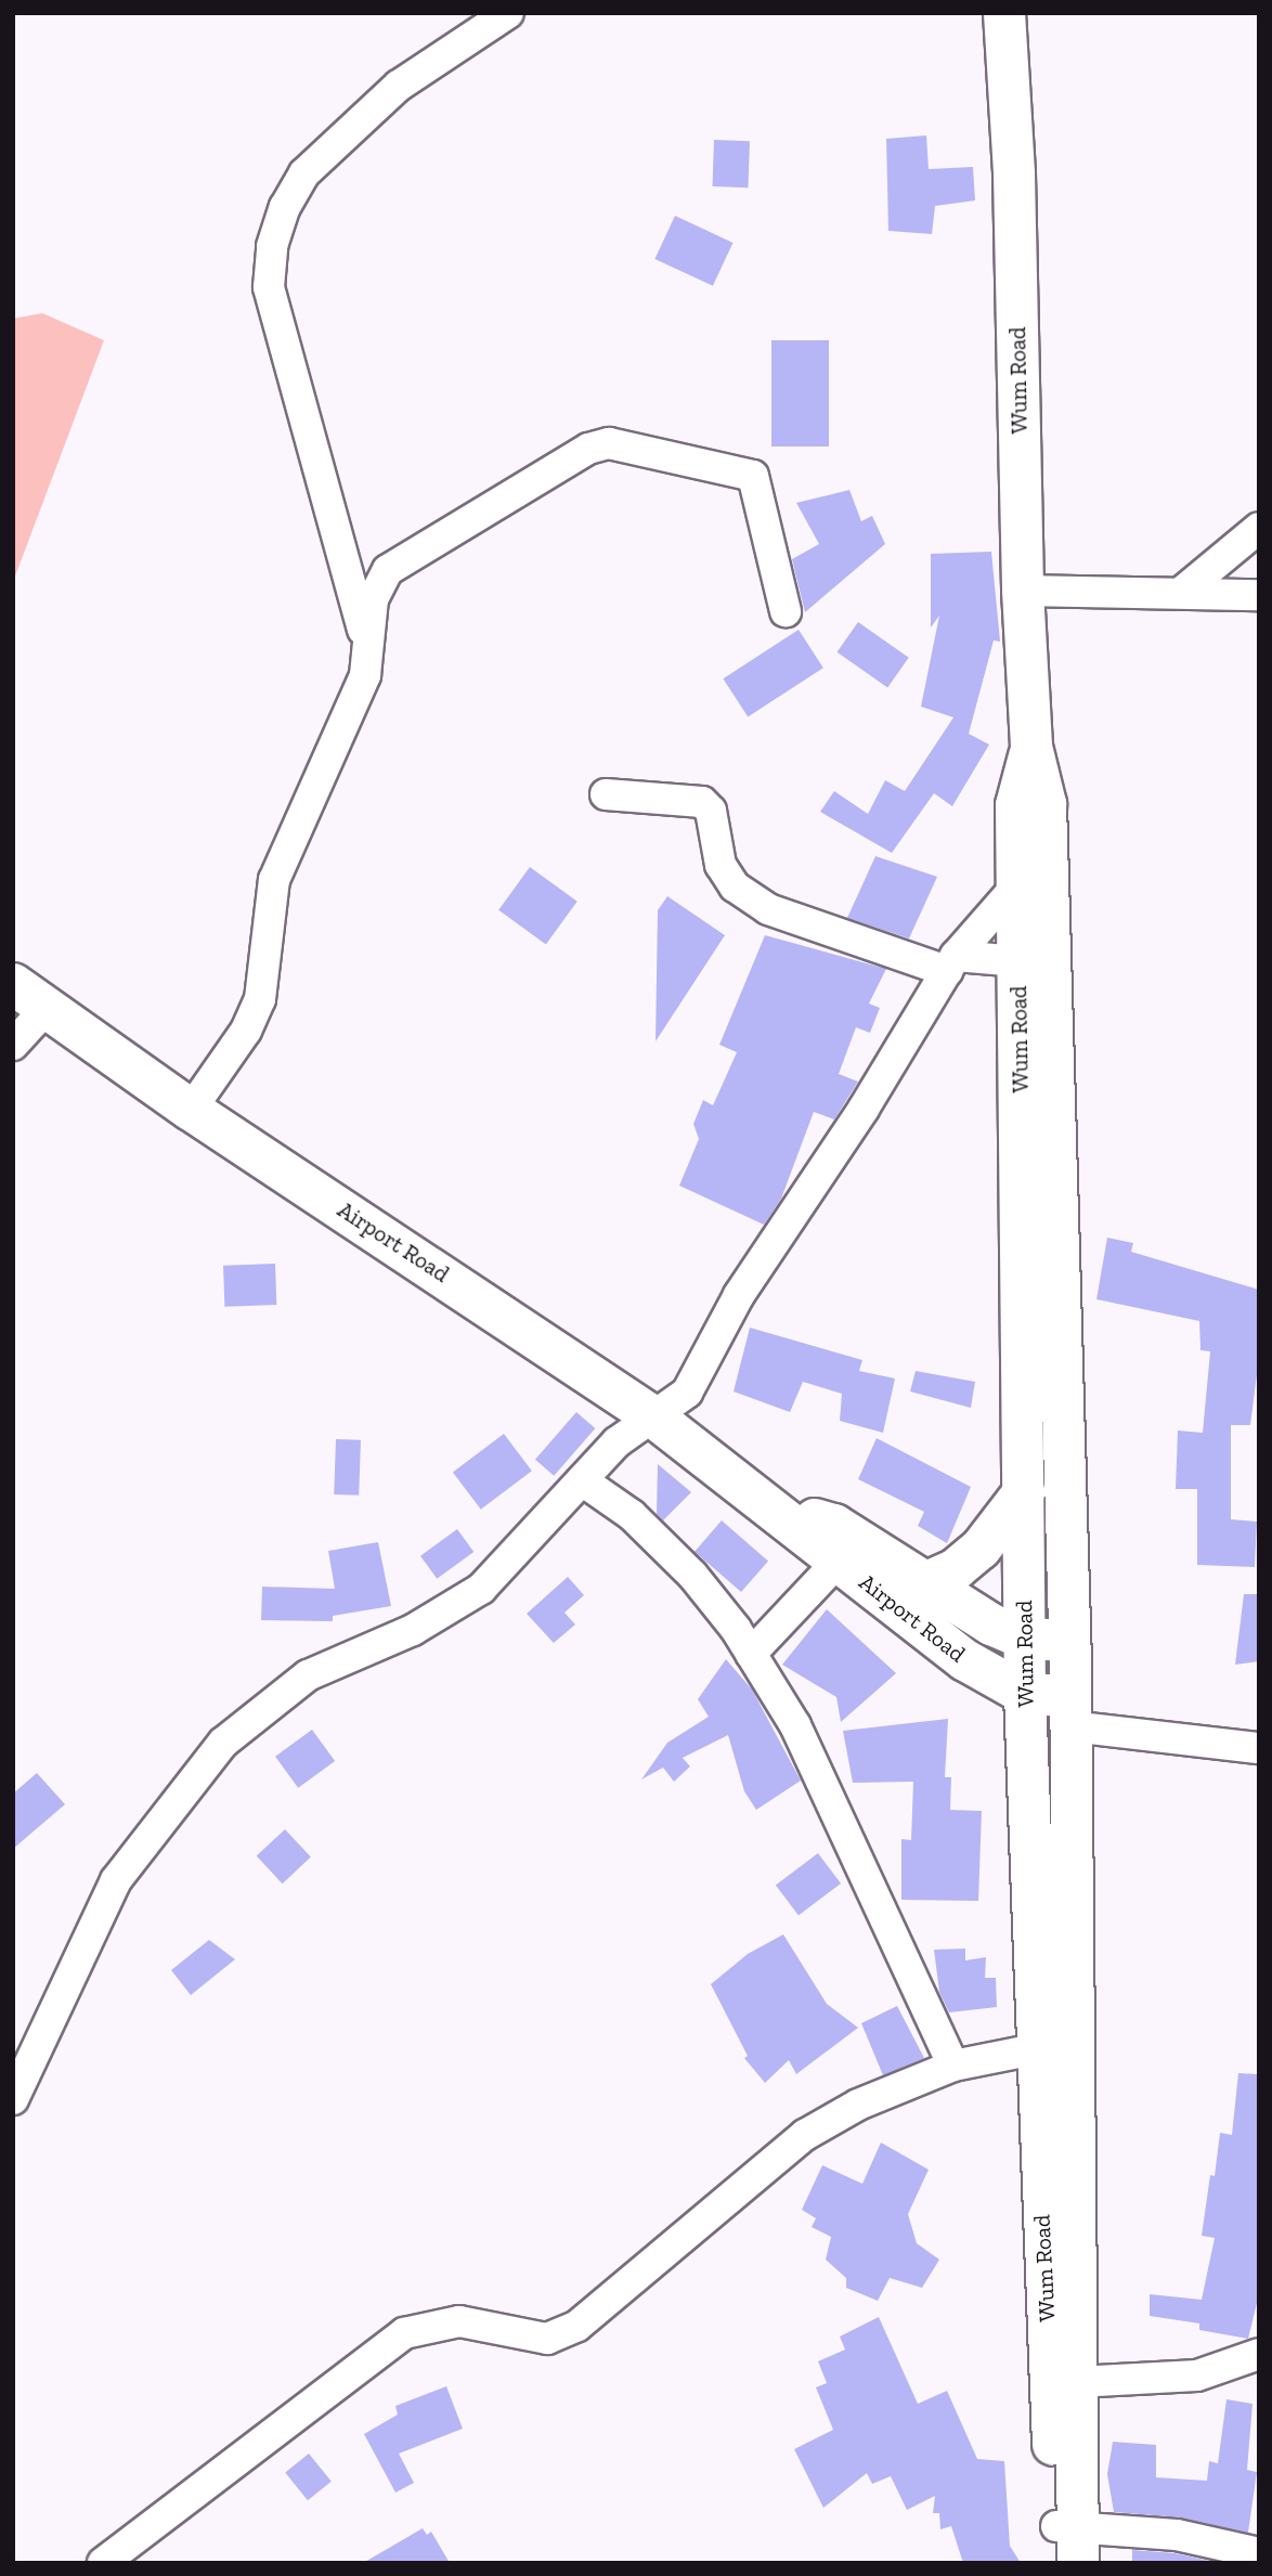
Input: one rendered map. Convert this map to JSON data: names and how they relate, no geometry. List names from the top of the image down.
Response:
{
  "streets": {
    "main road": ["Wum Road", "Airport Road"]
  },
  "crossings": [
    ["Wum Road", "Airport Road"]
  ]
}
